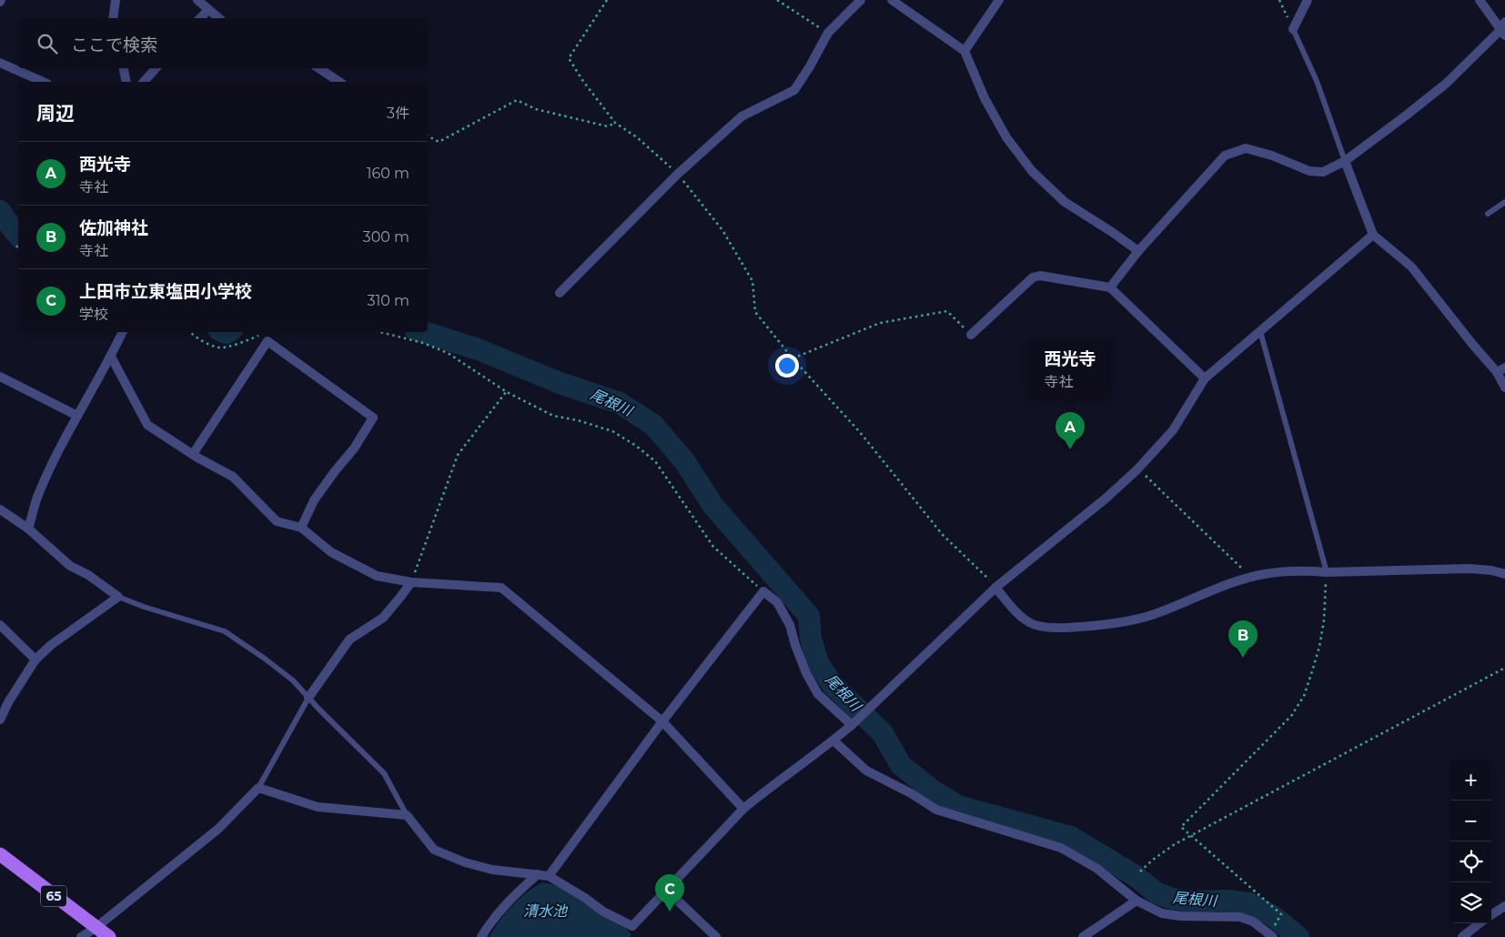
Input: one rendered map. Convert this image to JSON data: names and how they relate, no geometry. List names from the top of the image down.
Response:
{
  "streets": {
    "main road": ["65"]
  },
  "water": ["尾根川", "清水池"],
  "page": {
    "search": "ここで検索",
    "heading": ["周辺", "3件"],
    "list": [
      {
        "mark": "A",
        "name": "西光寺",
        "note": "寺社",
        "value": "160 m"
      },
      {
        "mark": "B",
        "name": "佐加神社",
        "note": "寺社",
        "value": "300 m"
      },
      {
        "mark": "C",
        "name": "上田市立東塩田小学校",
        "note": "学校",
        "value": "310 m"
      }
    ],
    "popup": ["西光寺", "寺社"],
    "pins": ["A", "B", "C"],
    "map_buttons": ["+", "−"]
  }
}
